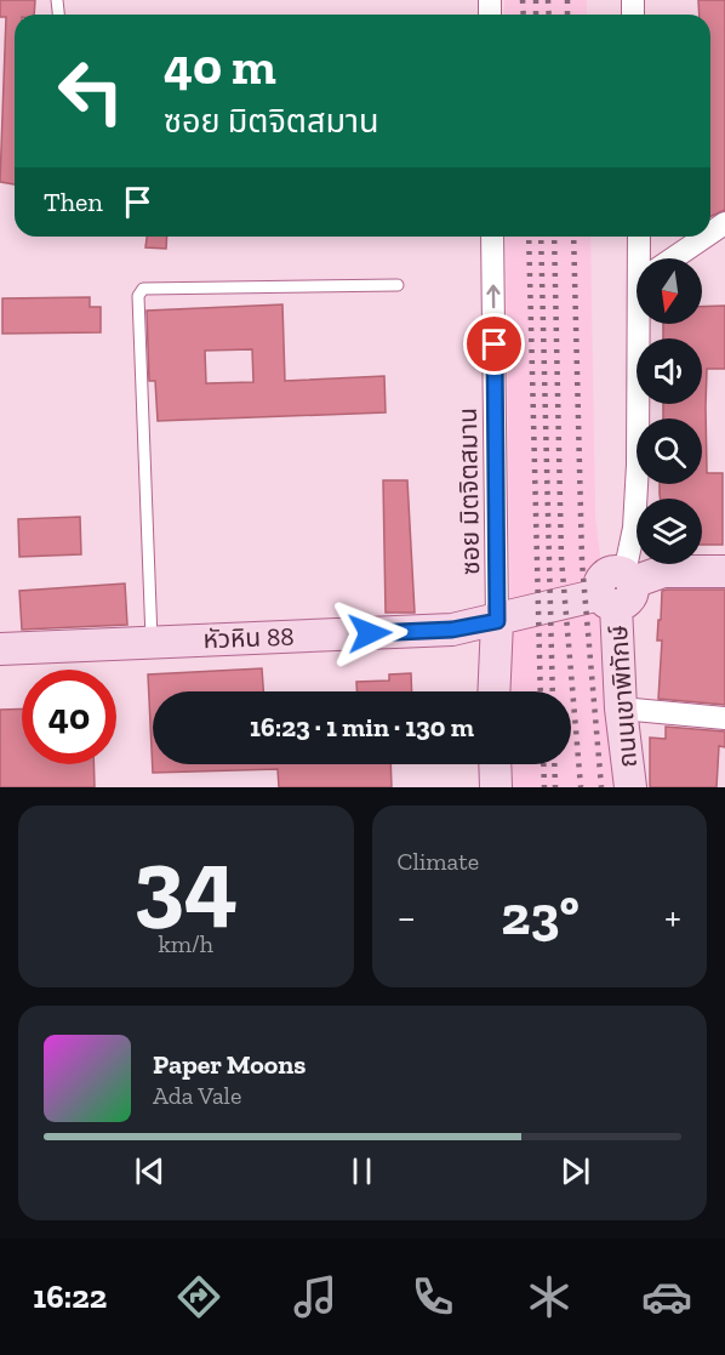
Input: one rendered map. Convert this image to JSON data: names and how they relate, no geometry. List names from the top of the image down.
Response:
{
  "streets": {
    "street": ["ซอย มิตจิตสมาน", "หัวหิน 88", "ถนนเขาพิทักษ์"]
  },
  "crossings": [
    ["ซอย มิตจิตสมาน", "หัวหิน 88"],
    ["หัวหิน 88", "ถนนเขาพิทักษ์"]
  ],
  "north": "bottom",
  "page": {
    "turn": ["40 m", "ซอย มิตจิตสมาน"],
    "then": "Then",
    "limit": "40",
    "trip": "16:23 · 1 min · 130 m",
    "tile": [
      ["34", "km/h"],
      "Climate"
    ],
    "heat": ["−", "23°", "+"],
    "song": ["Paper Moons", "Ada Vale"],
    "tabs": "16:22"
  }
}
